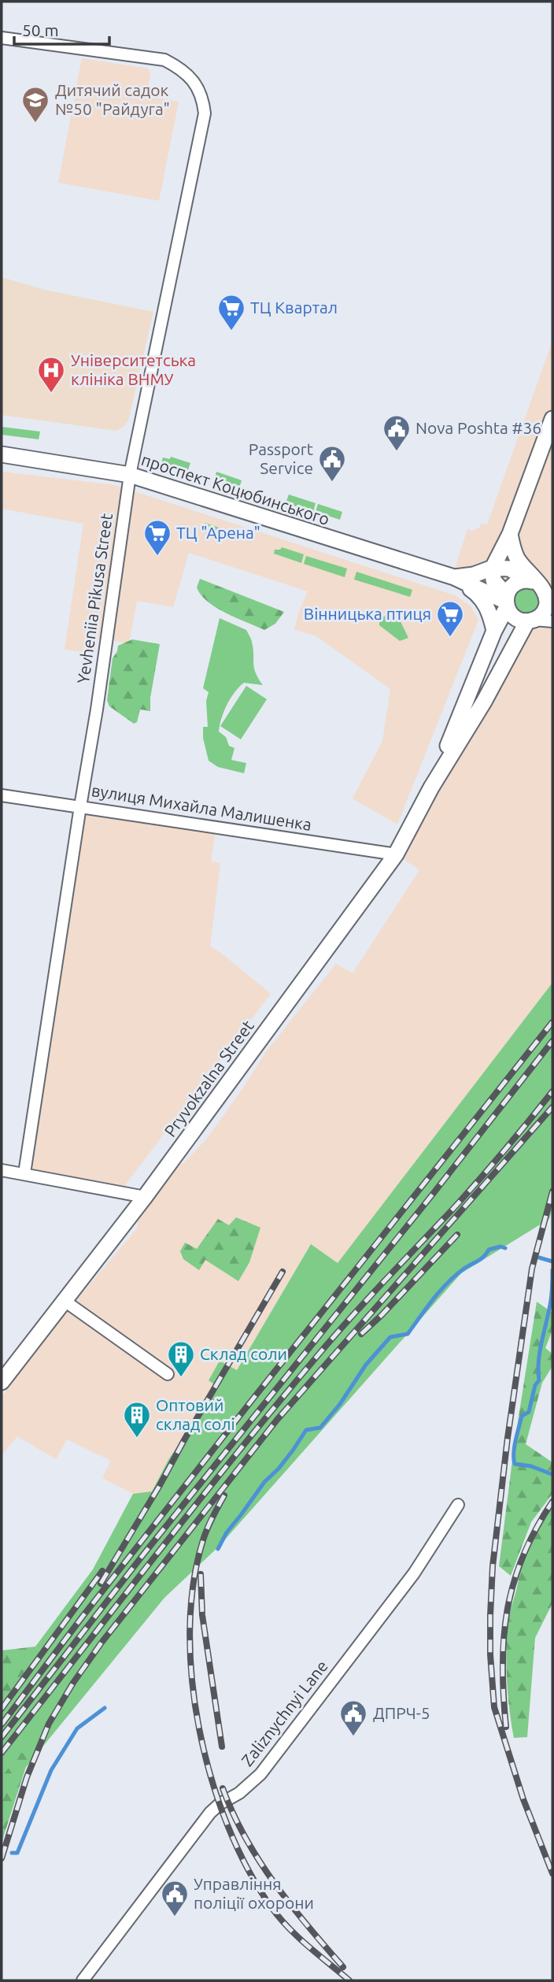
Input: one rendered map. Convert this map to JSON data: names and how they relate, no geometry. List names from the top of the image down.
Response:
{
  "streets": {
    "main road": ["проспект Коцюбинського", "Pryvokzalna Street"],
    "street": ["Yevheniia Pikusa Street", "вулиця Михайла Малишенка", "Zaliznychnyi Lane"]
  },
  "crossings": [
    ["проспект Коцюбинського", "Yevheniia Pikusa Street"],
    ["Yevheniia Pikusa Street", "вулиця Михайла Малишенка"],
    ["вулиця Михайла Малишенка", "Pryvokzalna Street"]
  ],
  "places": {
    "school or university": ["Дитячий садок №50 \"Райдуга\""],
    "supermarket": ["ТЦ Квартал", "ТЦ \"Арена\"", "Вінницька птиця"],
    "hospital": ["Університетська клініка ВНМУ"],
    "public building": [
      "Nova Poshta #36",
      "Passport Service",
      "ДПРЧ-5",
      "Управління поліції охорони"
    ],
    "building": ["Склад соли", "Оптовий склад солі"]
  },
  "scale_bar": "50 m"
}
